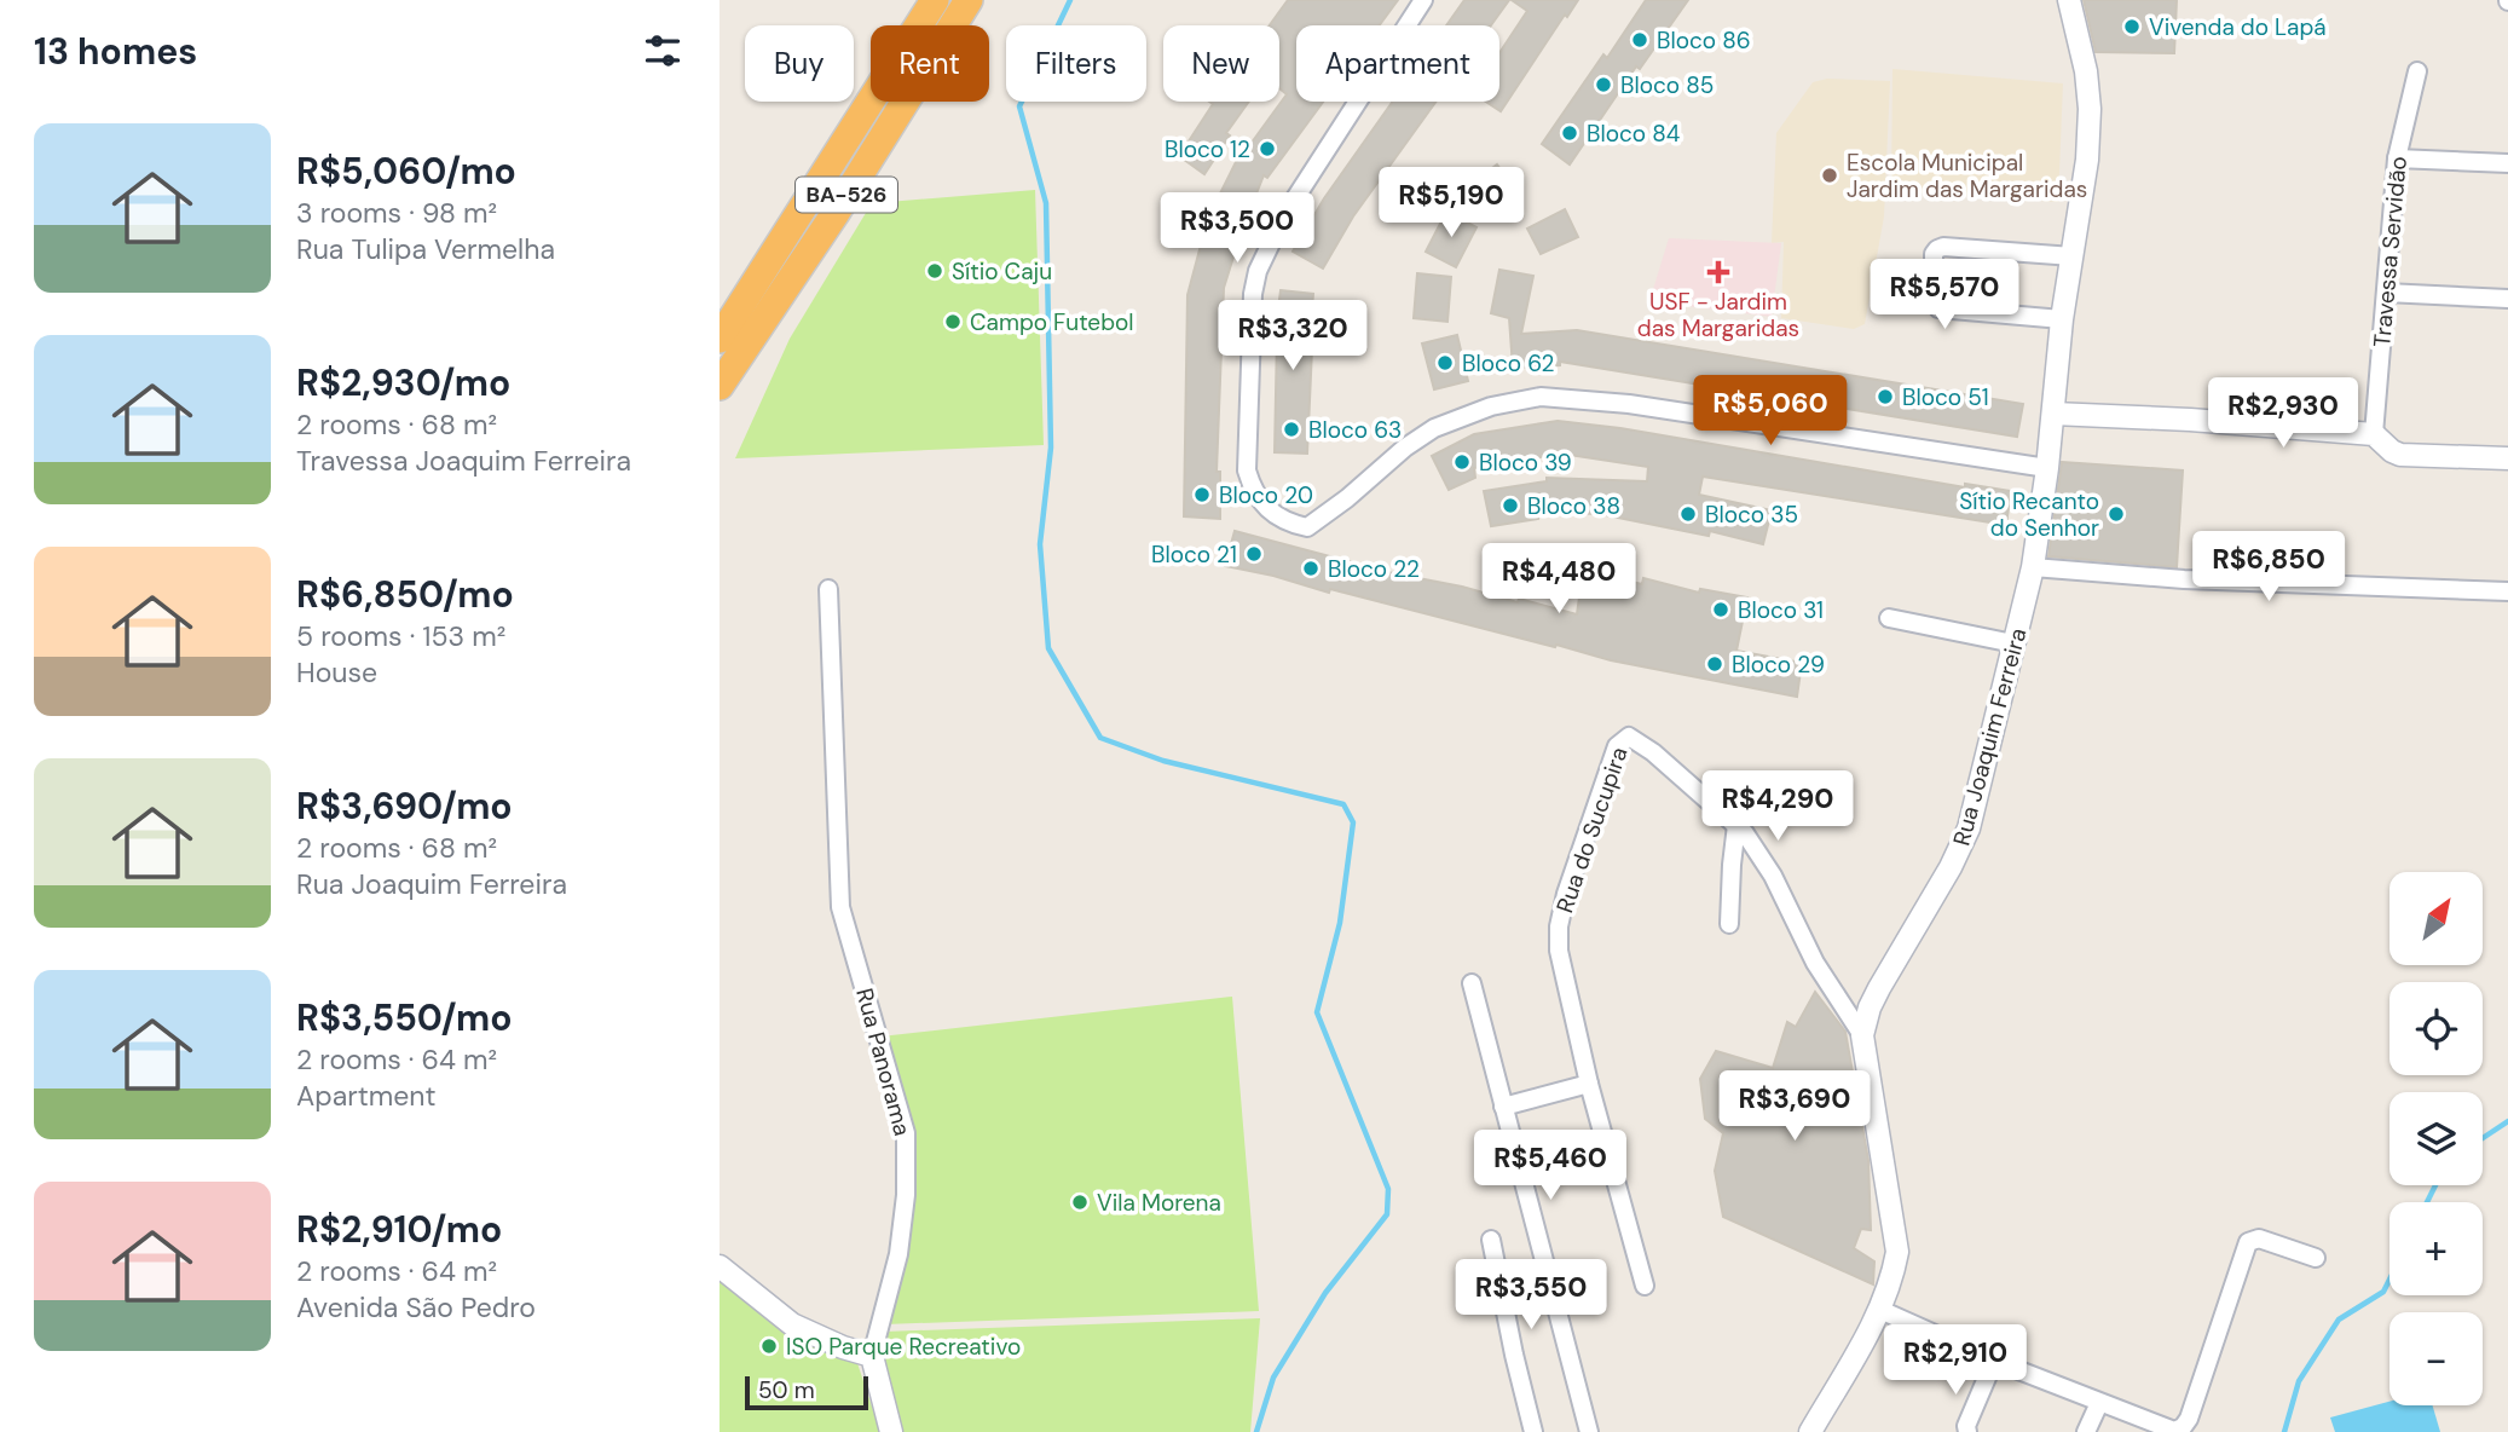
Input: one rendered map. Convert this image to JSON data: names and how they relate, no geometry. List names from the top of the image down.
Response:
{
  "streets": {
    "highway": ["BA-526"],
    "street": [
      "Travessa Servidão",
      "Rua Joaquim Ferreira",
      "Rua do Sucupira",
      "Rua Panorama"
    ]
  },
  "places": {
    "other": [
      "Vivenda do Lapá",
      "Bloco 86",
      "Bloco 85",
      "Bloco 84",
      "Bloco 12",
      "Escola Municipal Jardim das Margaridas",
      "Sítio Caju",
      "Campo Futebol",
      "Bloco 62",
      "Bloco 51",
      "Bloco 63",
      "Bloco 39",
      "Bloco 20",
      "Bloco 38",
      "Bloco 35",
      "Sítio Recanto do Senhor",
      "Bloco 21",
      "Bloco 22",
      "Bloco 31",
      "Bloco 29",
      "Vila Morena",
      "ISO Parque Recreativo"
    ],
    "health": ["USF - Jardim das Margaridas"]
  },
  "scale_bar": "50 m",
  "north": "top right",
  "page": {
    "heading": "13 homes",
    "chip": [
      "Buy",
      "Rent",
      "Filters",
      "New",
      "Apartment"
    ],
    "list": [
      {
        "name": "R$5,060/mo",
        "note": "3 rooms · 98 m² · Rua Tulipa Vermelha"
      },
      {
        "name": "R$2,930/mo",
        "note": "2 rooms · 68 m² · Travessa Joaquim Ferreira"
      },
      {
        "name": "R$6,850/mo",
        "note": "5 rooms · 153 m² · House"
      },
      {
        "name": "R$3,690/mo",
        "note": "2 rooms · 68 m² · Rua Joaquim Ferreira"
      },
      {
        "name": "R$3,550/mo",
        "note": "2 rooms · 64 m² · Apartment"
      },
      {
        "name": "R$2,910/mo",
        "note": "2 rooms · 64 m² · Avenida São Pedro"
      }
    ],
    "price": [
      "R$5,190",
      "R$3,500",
      "R$5,570",
      "R$3,320",
      "R$5,060",
      "R$2,930",
      "R$6,850",
      "R$4,480",
      "R$4,290",
      "R$3,690",
      "R$5,460",
      "R$3,550",
      "R$2,910"
    ],
    "map_buttons": ["+", "−"],
    "scale": "50 m"
  }
}
